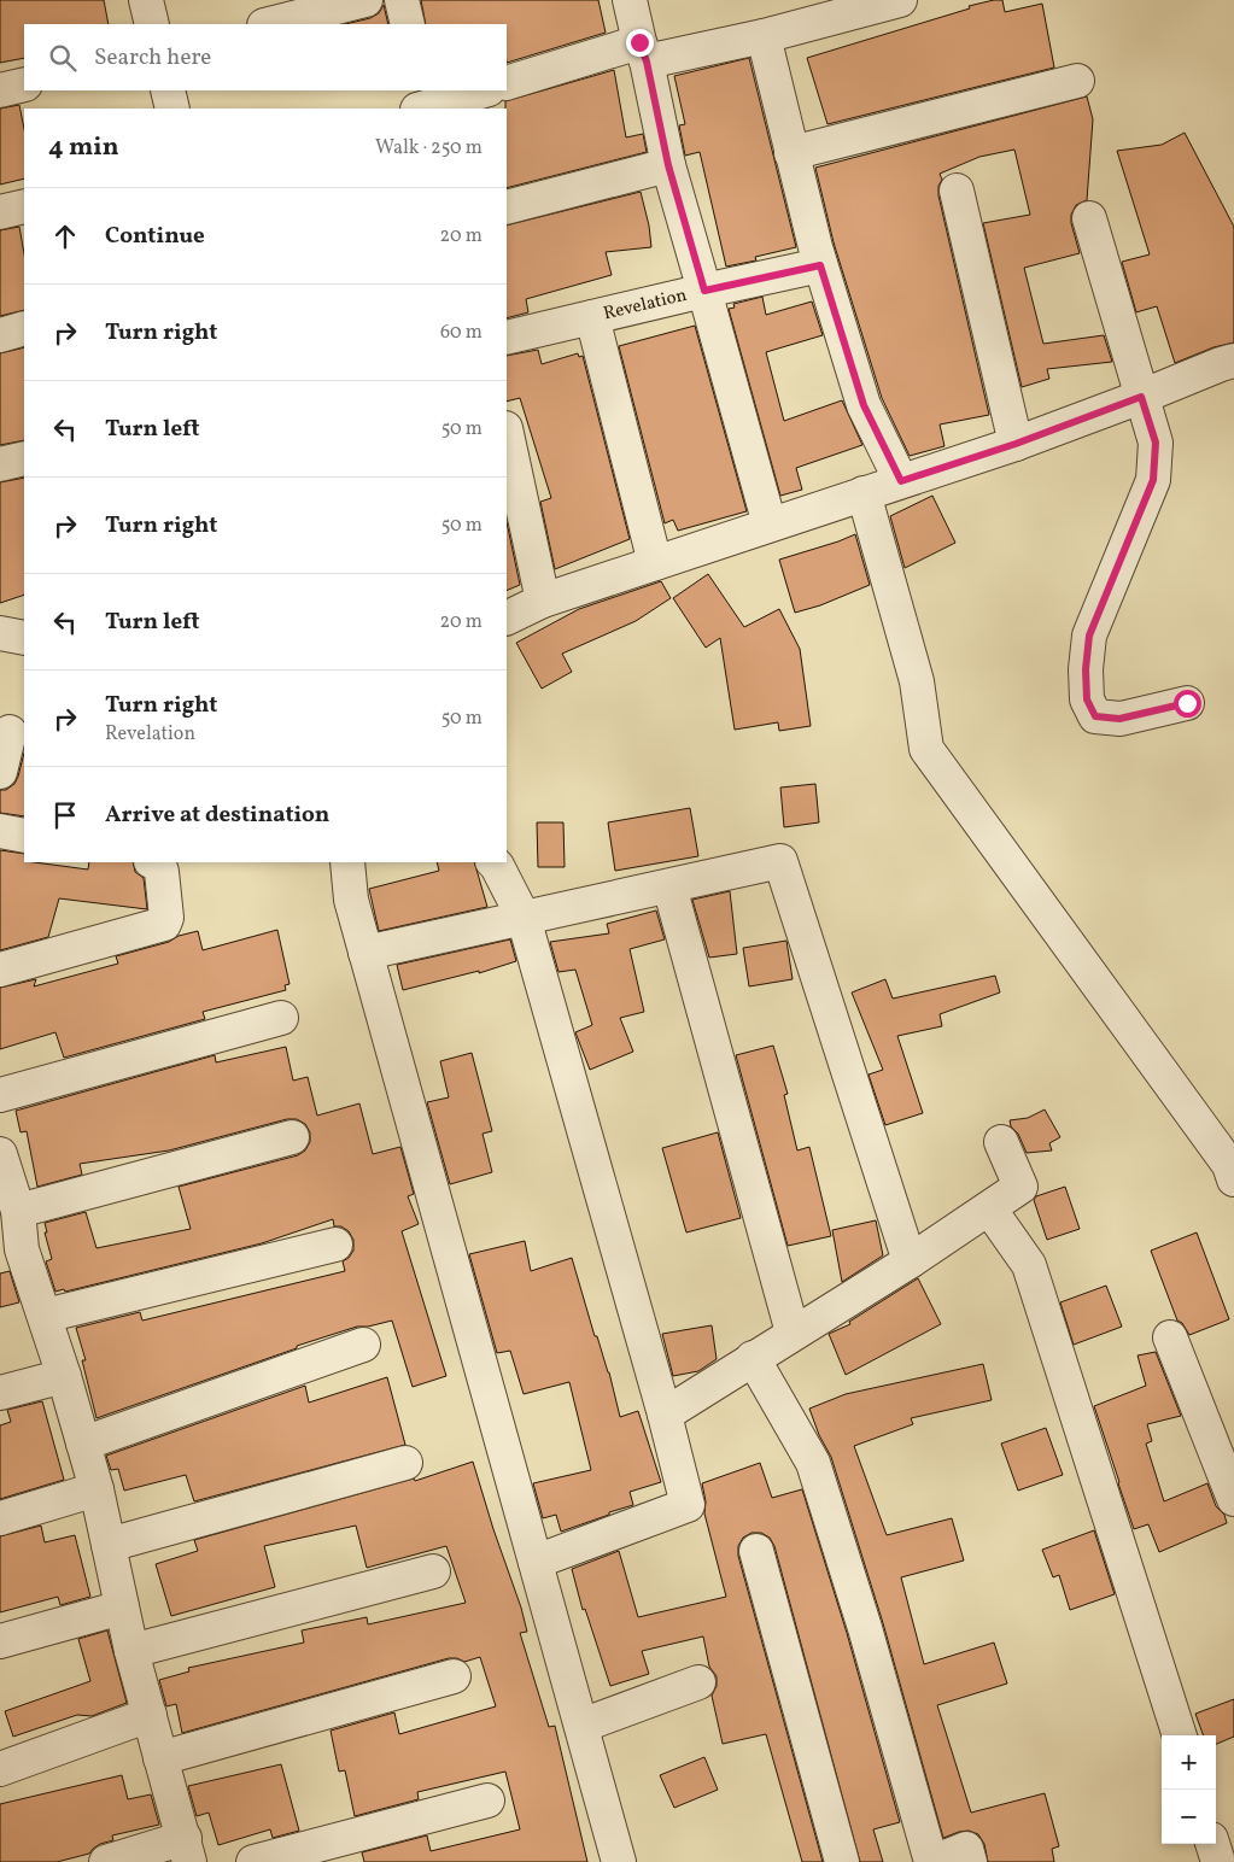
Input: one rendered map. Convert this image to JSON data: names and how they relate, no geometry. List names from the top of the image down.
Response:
{
  "streets": {
    "street": ["Revelation"]
  },
  "page": {
    "search": "Search here",
    "heading": ["4 min", "Walk · 250 m"],
    "list": [
      ["Continue", "20 m"],
      ["Turn right", "60 m"],
      ["Turn left", "50 m"],
      ["Turn right", "50 m"],
      ["Turn left", "20 m"],
      ["Turn right", "Revelation", "50 m"],
      "Arrive at destination"
    ],
    "map_buttons": ["+", "−"]
  }
}
